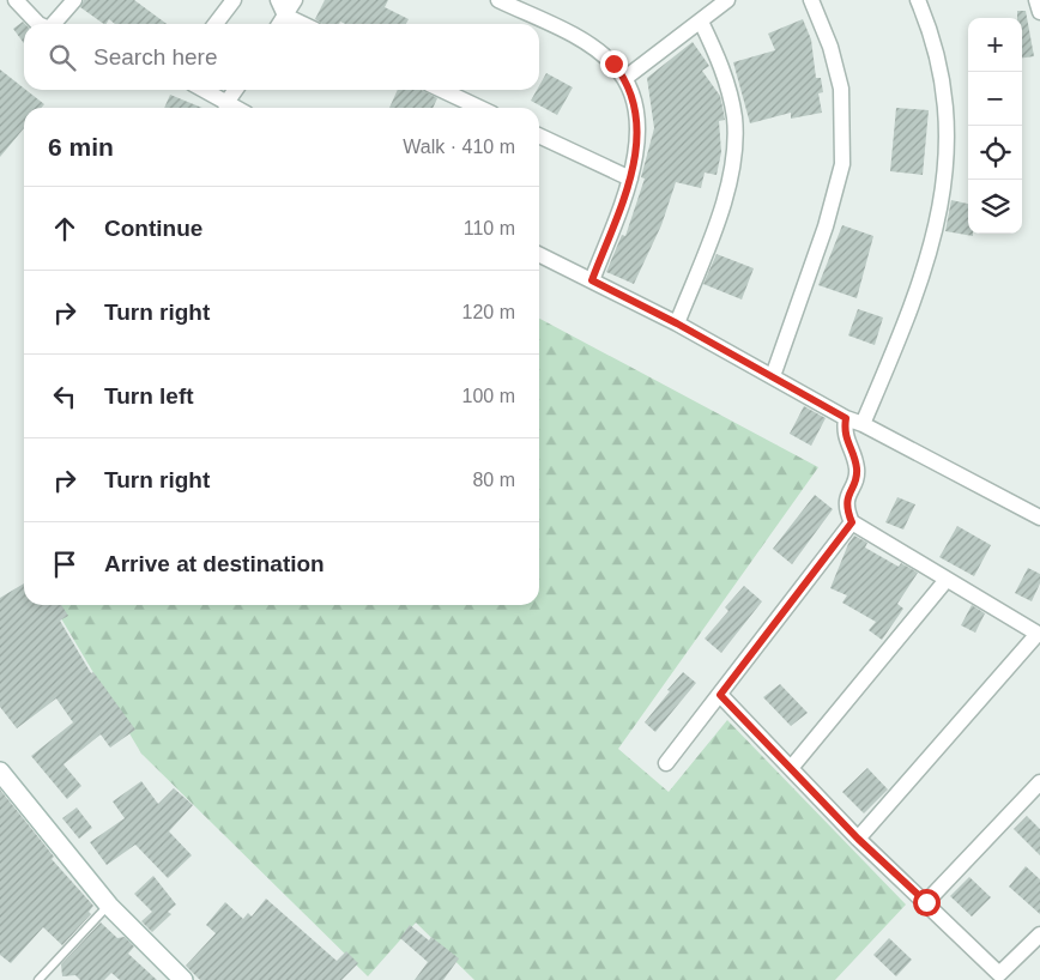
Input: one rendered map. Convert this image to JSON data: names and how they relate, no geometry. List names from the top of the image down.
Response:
{
  "page": {
    "map_buttons": ["+", "−"],
    "search": "Search here",
    "heading": ["6 min", "Walk · 410 m"],
    "list": [
      ["Continue", "110 m"],
      ["Turn right", "120 m"],
      ["Turn left", "100 m"],
      ["Turn right", "80 m"],
      "Arrive at destination"
    ]
  }
}
